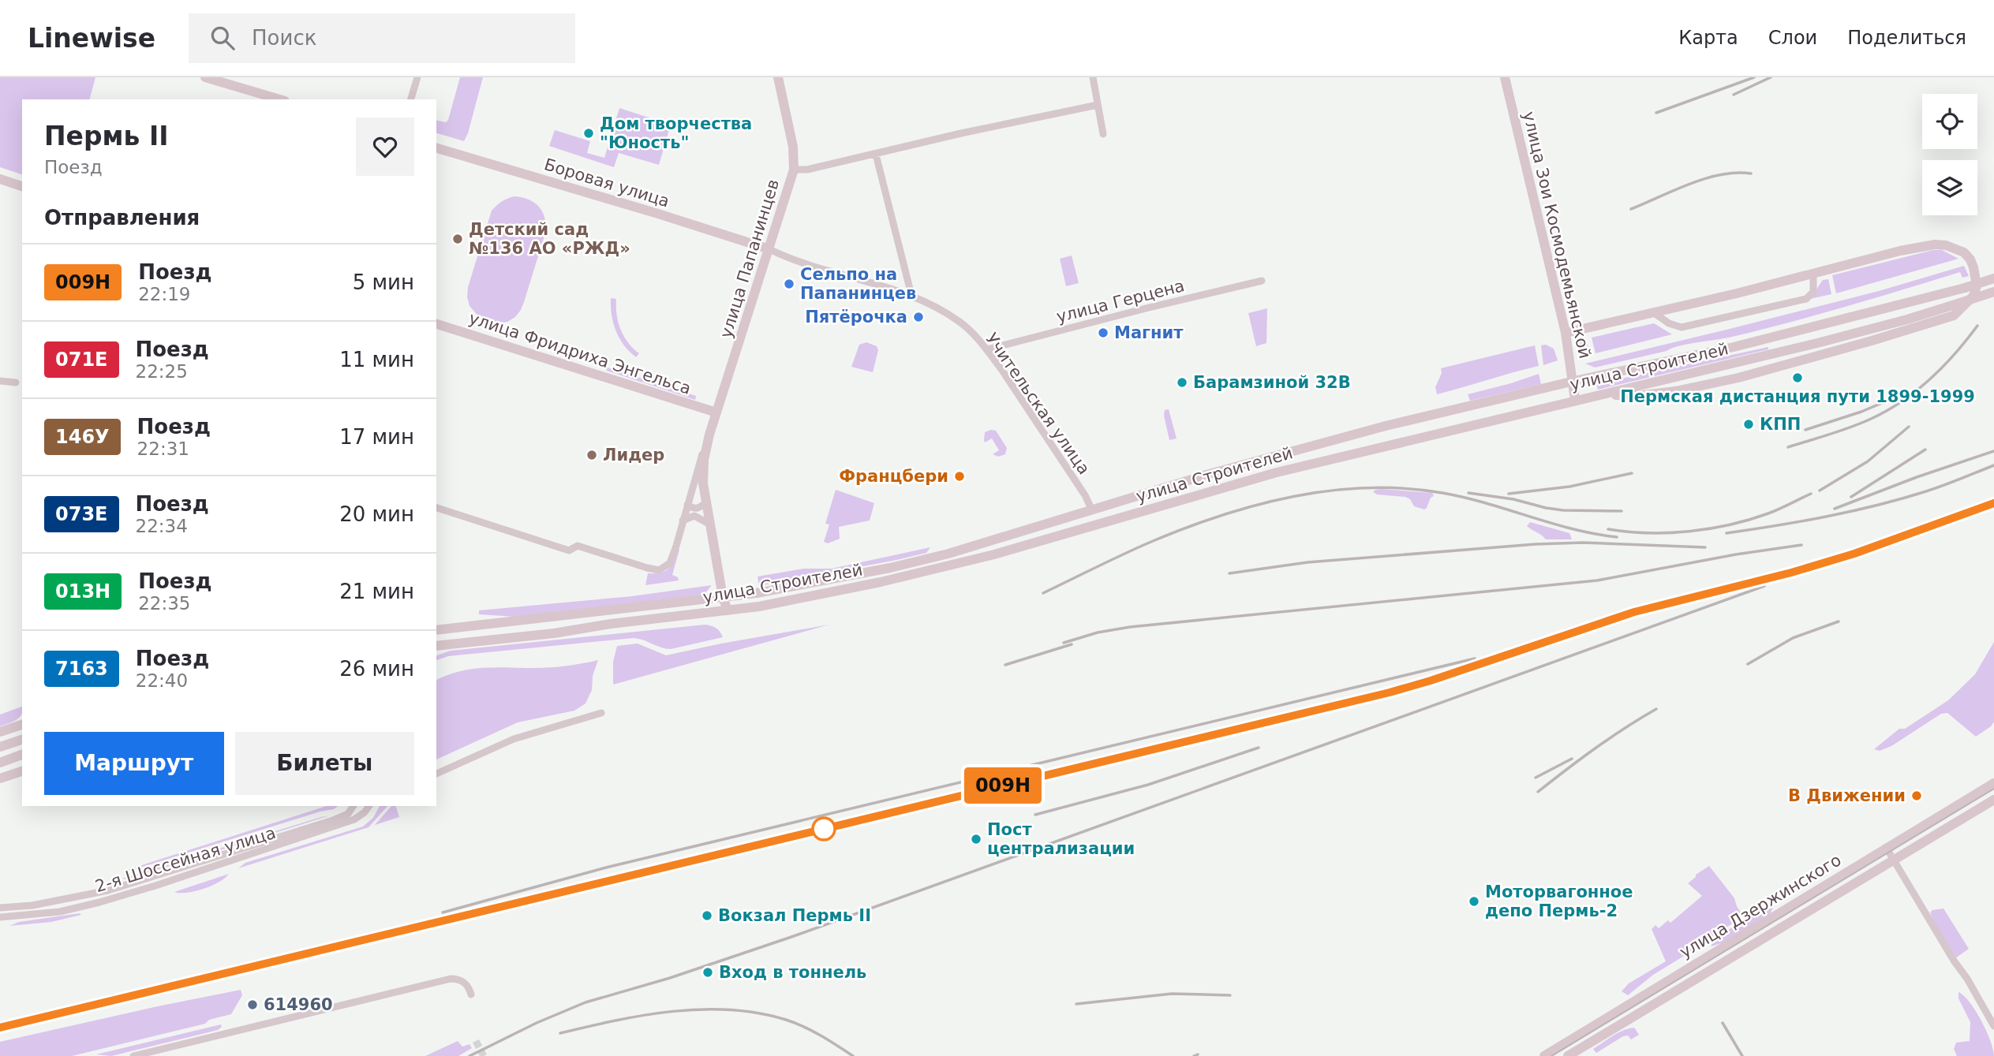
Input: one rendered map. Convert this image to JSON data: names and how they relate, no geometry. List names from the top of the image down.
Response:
{
  "streets": {
    "main road": [
      "Боровая улица",
      "улица Зои Космодемьянской",
      "улица Папанинцев",
      "улица Фридриха Энгельса",
      "улица Строителей",
      "улица Дзержинского"
    ],
    "street": ["улица Герцена", "Учительская улица", "2-я Шоссейная улица"]
  },
  "crossings": [
    ["Боровая улица", "улица Папанинцев"],
    ["Боровая улица", "Учительская улица"],
    ["улица Зои Космодемьянской", "улица Строителей"],
    ["улица Папанинцев", "улица Фридриха Энгельса"],
    ["улица Папанинцев", "улица Строителей"],
    ["улица Папанинцев", "Учительская улица"],
    ["улица Герцена", "Учительская улица"],
    ["улица Строителей", "Учительская улица"]
  ],
  "places": [
    "Дом творчества \"Юность\"",
    "Детский сад №136 АО «РЖД»",
    "Сельпо на Папанинцев",
    "Пятёрочка",
    "Магнит",
    "Пермская дистанция пути 1899-1999",
    "Барамзиной 32В",
    "КПП",
    "Лидер",
    "Францбери",
    "В Движении",
    "Пост централизации",
    "Моторвагонное депо Пермь-2",
    "Вокзал Пермь II",
    "Вход в тоннель",
    "614960"
  ],
  "page": {
    "header": "Linewise",
    "search": "Поиск",
    "nav": ["Карта", "Слои", "Поделиться"],
    "on_map": "009Н",
    "heading": [
      ["Пермь II", "Поезд"],
      "Отправления"
    ],
    "list": [
      {
        "mark": "009Н",
        "name": "Поезд",
        "note": "22:19",
        "value": "5 мин"
      },
      {
        "mark": "071Е",
        "name": "Поезд",
        "note": "22:25",
        "value": "11 мин"
      },
      {
        "mark": "146У",
        "name": "Поезд",
        "note": "22:31",
        "value": "17 мин"
      },
      {
        "mark": "073Е",
        "name": "Поезд",
        "note": "22:34",
        "value": "20 мин"
      },
      {
        "mark": "013Н",
        "name": "Поезд",
        "note": "22:35",
        "value": "21 мин"
      },
      {
        "mark": "7163",
        "name": "Поезд",
        "note": "22:40",
        "value": "26 мин"
      }
    ],
    "buttons": ["Маршрут", "Билеты"]
  }
}
